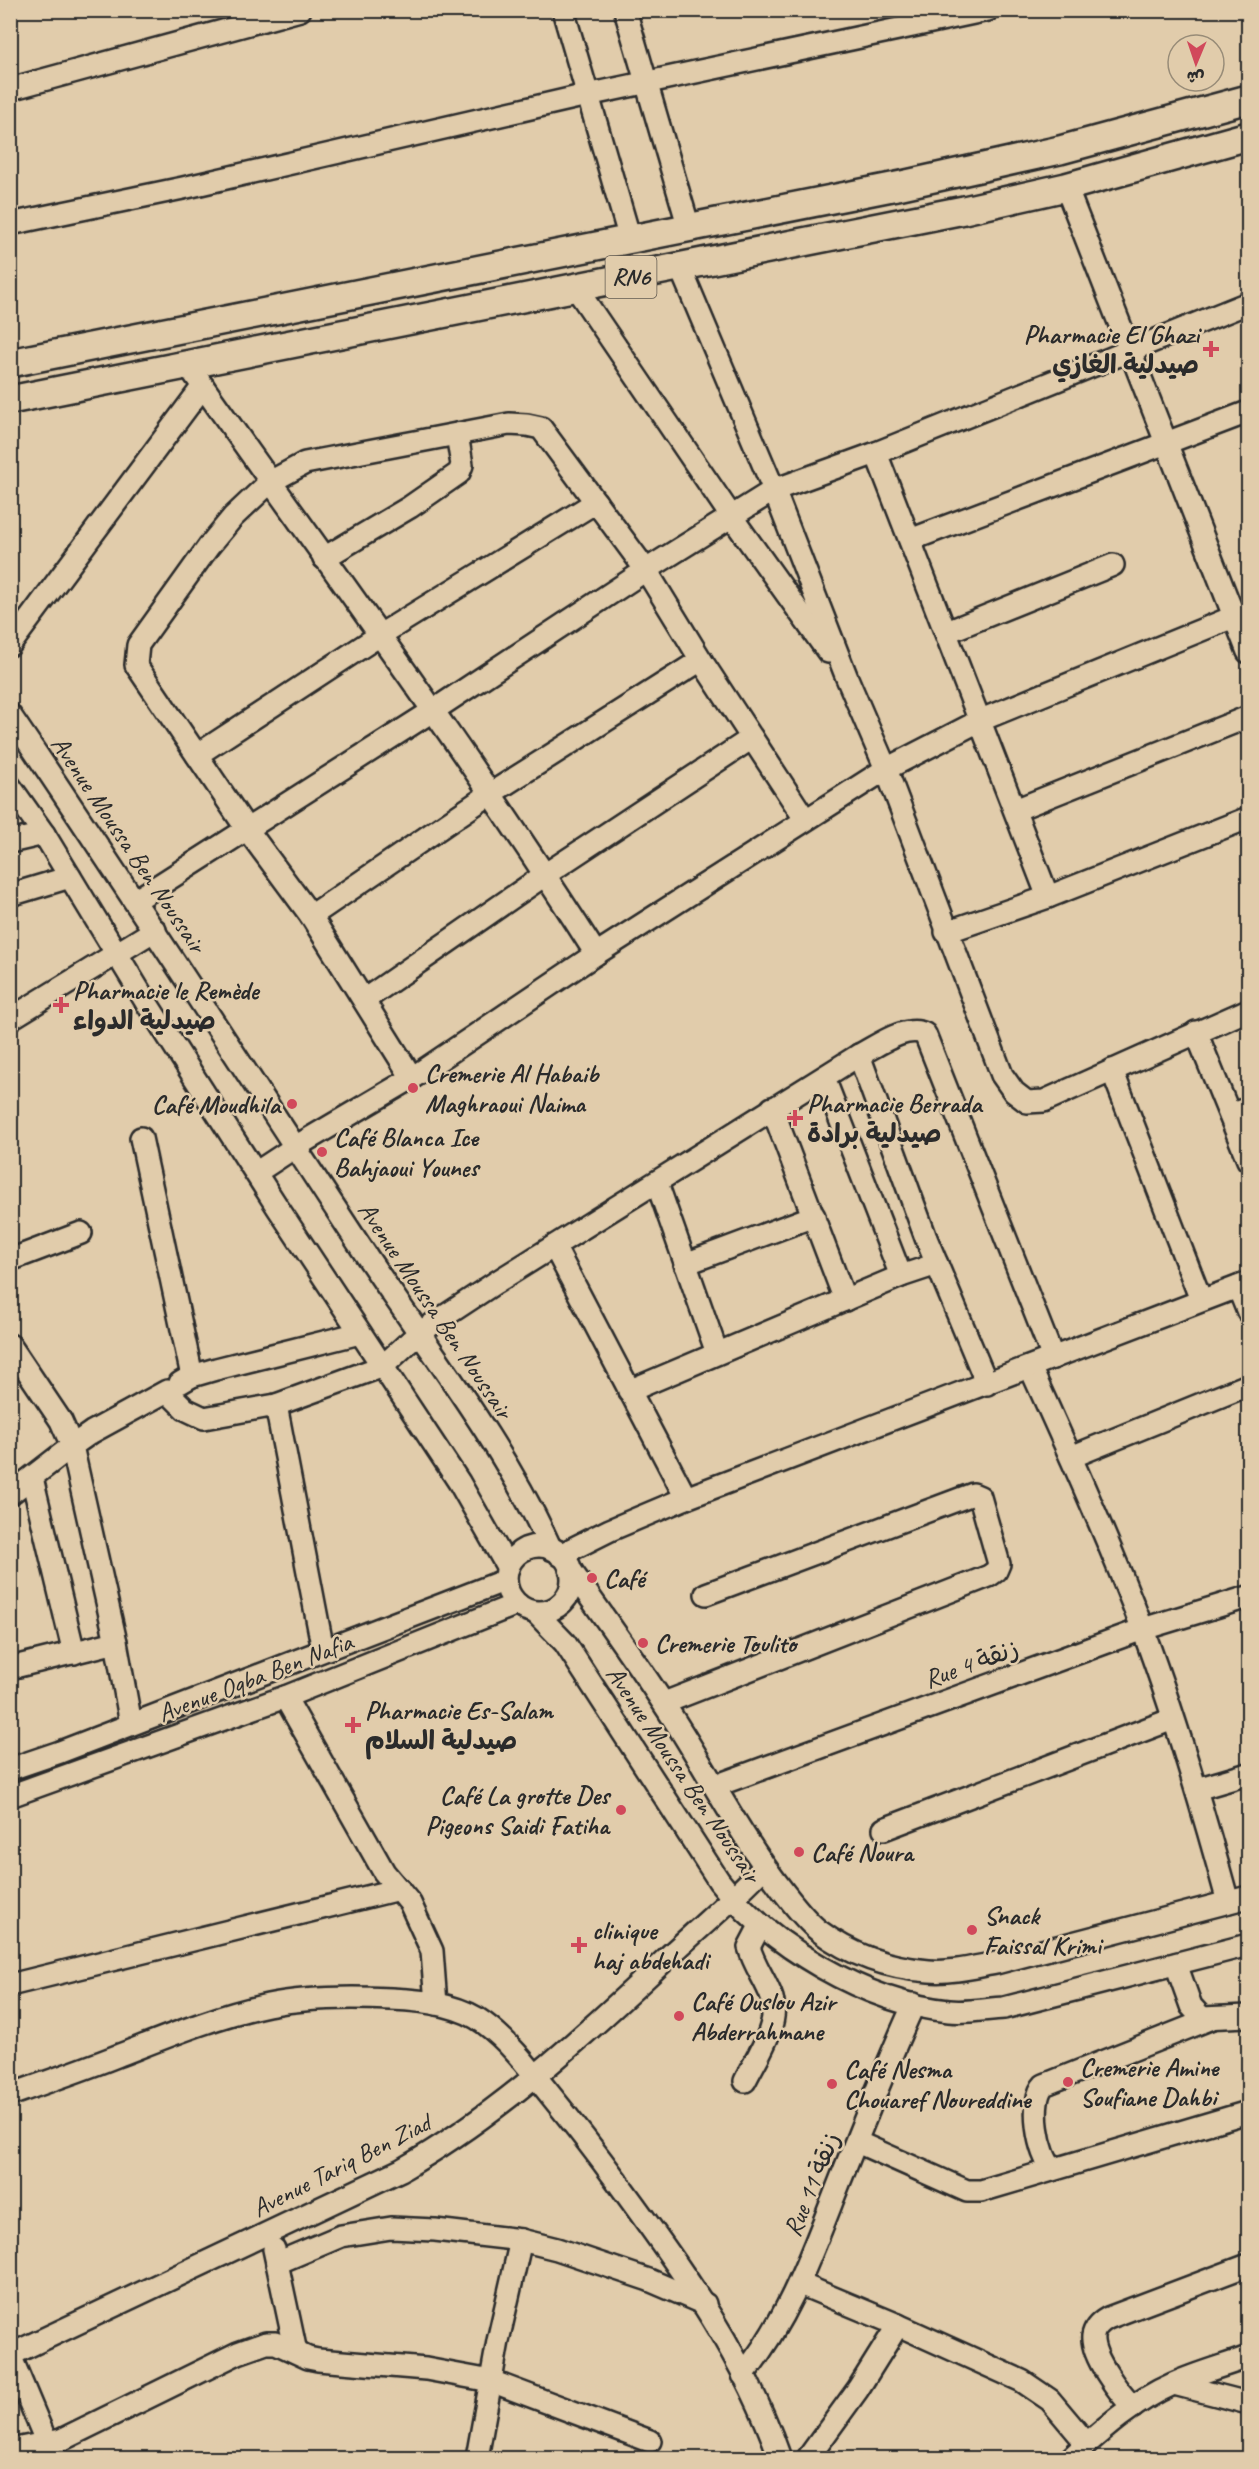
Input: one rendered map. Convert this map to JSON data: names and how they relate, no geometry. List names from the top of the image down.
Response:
{
  "streets": {
    "main road": ["RN6"],
    "street": [
      "Avenue Moussa Ben Noussair",
      "Rue 4 زنقة",
      "Avenue Oqba Ben Nafia",
      "Avenue Tariq Ben Ziad",
      "Rue 11 زنقة"
    ]
  },
  "crossings": [
    ["Avenue Moussa Ben Noussair", "Rue 4 زنقة"],
    ["Avenue Moussa Ben Noussair", "Avenue Oqba Ben Nafia"],
    ["Avenue Moussa Ben Noussair", "Avenue Tariq Ben Ziad"],
    ["Avenue Moussa Ben Noussair", "Rue 11 زنقة"]
  ],
  "places": {
    "health": [
      "Pharmacie El Ghazi صيدلية الغازي",
      "Pharmacie le Remède صيدلية الدواء",
      "Pharmacie Berrada صيدلية برادة",
      "Pharmacie Es-Salam صيدلية السلام",
      "clinique haj abdehadi"
    ],
    "other": [
      "Cremerie Al Habaib Maghraoui Naima",
      "Café Moudhila",
      "Café Blanca Ice Bahjaoui Younes",
      "Café",
      "Cremerie Toulito",
      "Café La grotte Des Pigeons Saidi Fatiha",
      "Café Noura",
      "Snack Faissal Krimi",
      "Café Ouslou Azir Abderrahmane",
      "Cremerie Amine Soufiane Dahbi",
      "Café Nesma Chouaref Noureddine"
    ]
  },
  "north": "bottom"
}
